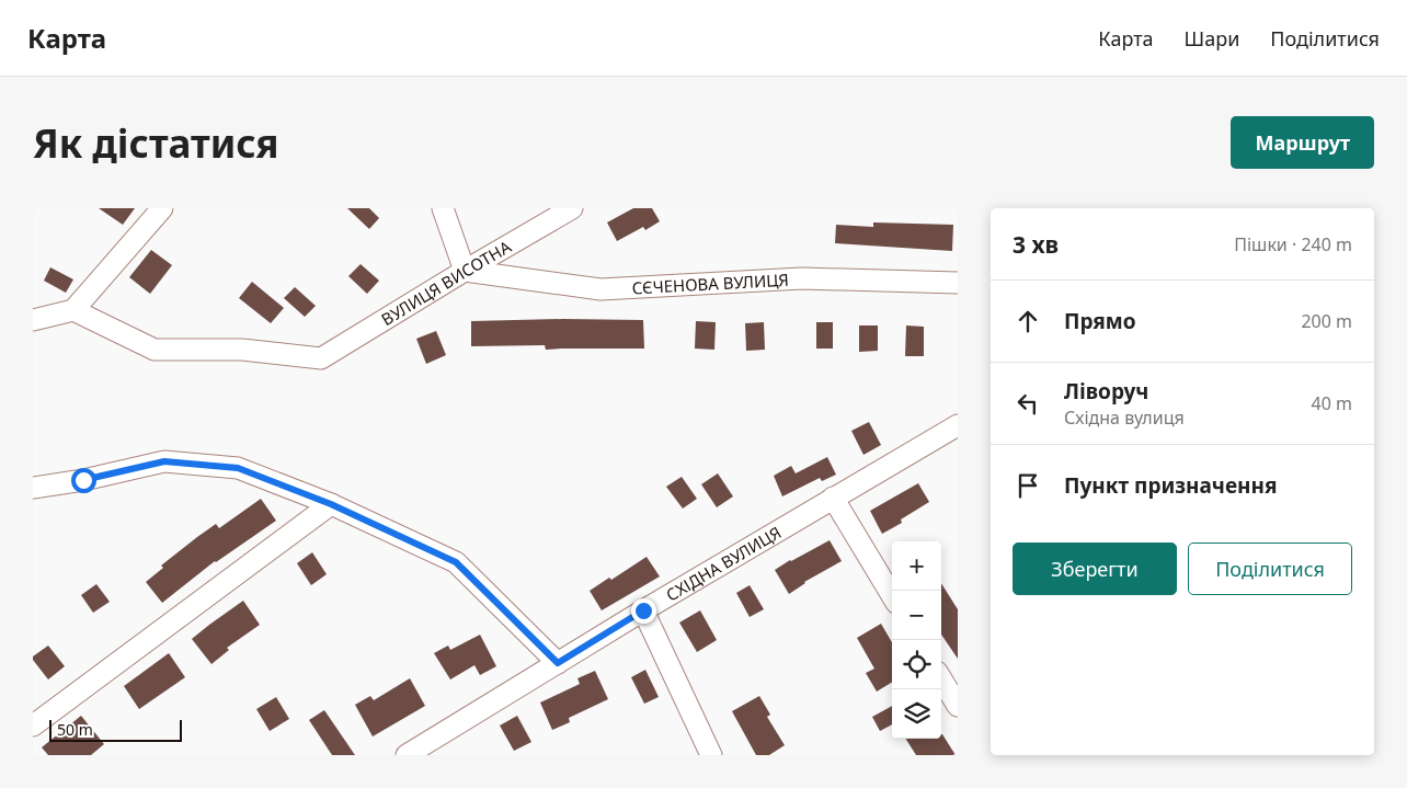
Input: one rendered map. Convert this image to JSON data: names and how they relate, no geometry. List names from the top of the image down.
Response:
{
  "streets": {
    "street": ["ВУЛИЦЯ ВИСОТНА", "СЄЧЕНОВА ВУЛИЦЯ", "СХІДНА ВУЛИЦЯ"]
  },
  "crossings": [
    ["ВУЛИЦЯ ВИСОТНА", "СЄЧЕНОВА ВУЛИЦЯ"]
  ],
  "scale_bar": "50 m",
  "page": {
    "header": "Карта",
    "nav": ["Карта", "Шари", "Поділитися"],
    "buttons": [
      "Маршрут",
      ["Зберегти", "Поділитися"]
    ],
    "title": "Як дістатися",
    "heading": ["3 хв", "Пішки · 240 m"],
    "list": [
      ["Прямо", "200 m"],
      ["Ліворуч", "Східна вулиця", "40 m"],
      "Пункт призначення"
    ],
    "map_buttons": ["+", "−"],
    "scale": "50 m"
  }
}
